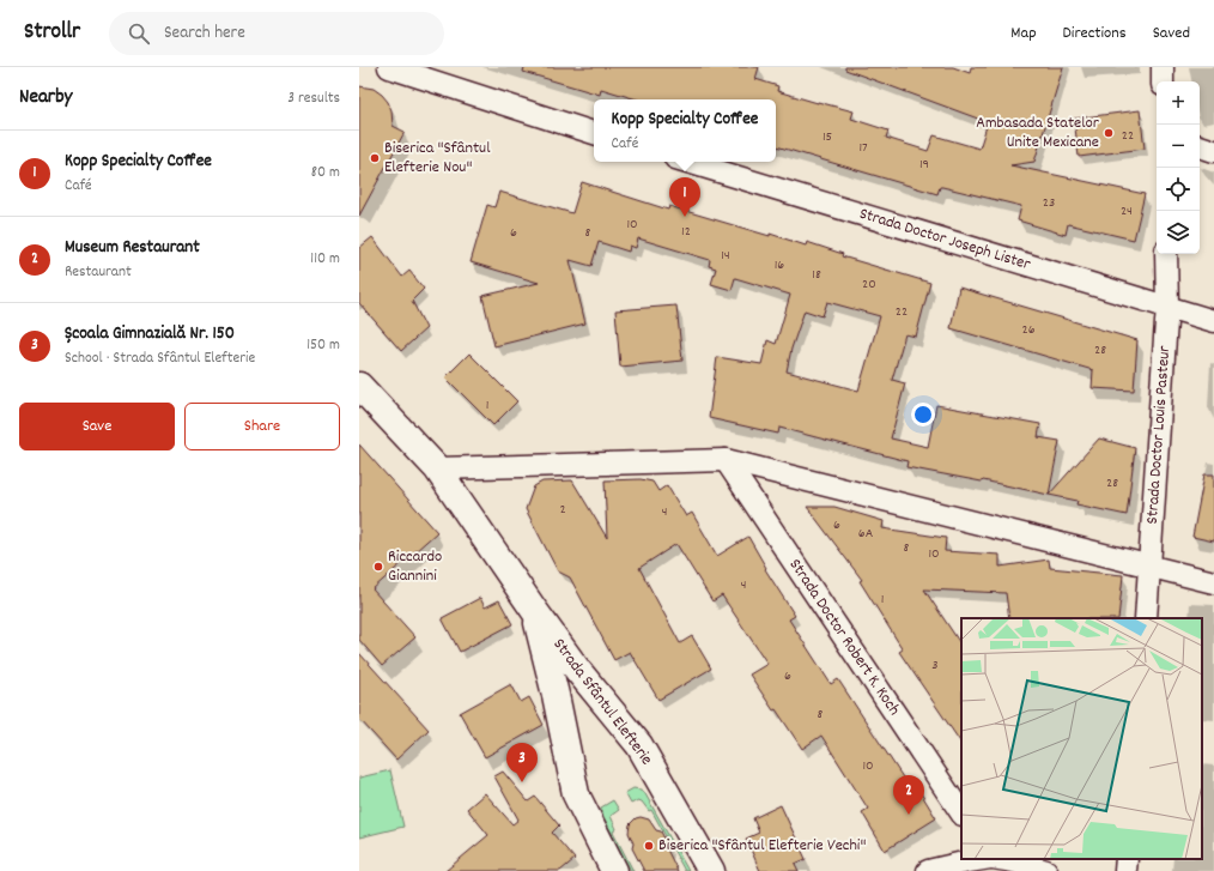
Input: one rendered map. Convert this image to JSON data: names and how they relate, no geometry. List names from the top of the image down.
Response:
{
  "streets": {
    "street": [
      "Strada Doctor Joseph Lister",
      "Strada Doctor Louis Pasteur",
      "Strada Doctor Robert K. Koch",
      "Strada Sfântul Elefterie"
    ]
  },
  "crossings": [
    ["Strada Doctor Joseph Lister", "Strada Doctor Louis Pasteur"]
  ],
  "places": [
    "Ambasada Statelor Unite Mexicane",
    "Biserica \"Sfântul Elefterie Nou\"",
    "Riccardo Giannini",
    "Biserica \"Sfântul Elefterie Vechi\""
  ],
  "house_numbers": [
    "22",
    "15",
    "17",
    "19",
    "23",
    "24",
    "10",
    "12",
    "6",
    "8",
    "14",
    "16",
    "18",
    "20",
    "22",
    "26",
    "28",
    "1",
    "28",
    "2",
    "4",
    "6",
    "6A",
    "8",
    "10",
    "4",
    "1",
    "3",
    "6",
    "8",
    "10"
  ],
  "page": {
    "header": "Strollr",
    "search": "Search here",
    "nav": ["Map", "Directions", "Saved"],
    "heading": ["Nearby", "3 results"],
    "map_buttons": ["+", "−"],
    "popup": ["Kopp Specialty Coffee", "Café"],
    "list": [
      {
        "mark": "1",
        "name": "Kopp Specialty Coffee",
        "note": "Café",
        "value": "80 m"
      },
      {
        "mark": "2",
        "name": "Museum Restaurant",
        "note": "Restaurant",
        "value": "110 m"
      },
      {
        "mark": "3",
        "name": "Școala Gimnazială Nr. 150",
        "note": "School · Strada Sfântul Elefterie",
        "value": "150 m"
      }
    ],
    "pins": ["1", "3", "2"],
    "buttons": ["Save", "Share"]
  }
}
